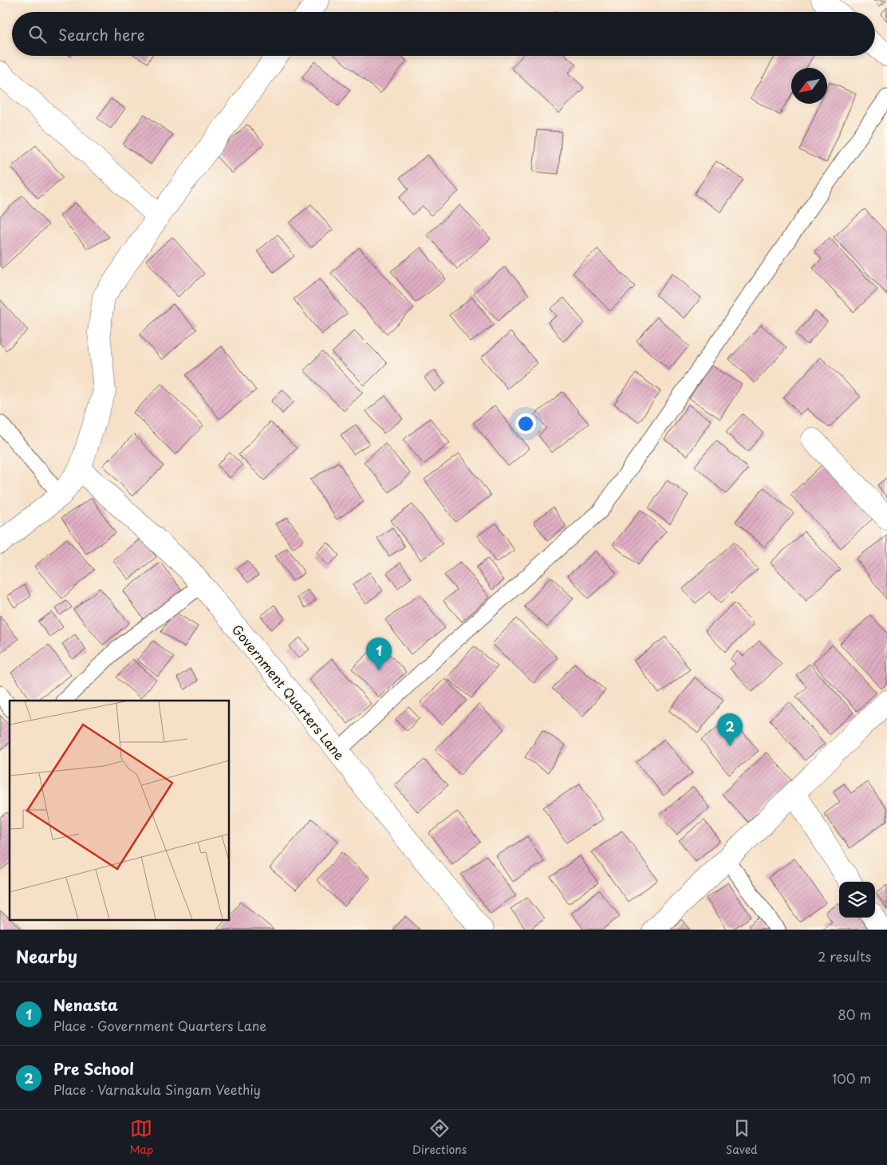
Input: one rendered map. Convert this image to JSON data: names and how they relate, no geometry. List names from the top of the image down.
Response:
{
  "streets": {
    "street": ["Government Quarters Lane"]
  },
  "north": "bottom left",
  "page": {
    "search": "Search here",
    "pins": ["1", "2"],
    "heading": ["Nearby", "2 results"],
    "list": [
      {
        "mark": "1",
        "name": "Nenasta",
        "note": "Place · Government Quarters Lane",
        "value": "80 m"
      },
      {
        "mark": "2",
        "name": "Pre School",
        "note": "Place · Varnakula Singam Veethiy",
        "value": "100 m"
      }
    ],
    "nav": ["Map", "Directions", "Saved"]
  }
}
